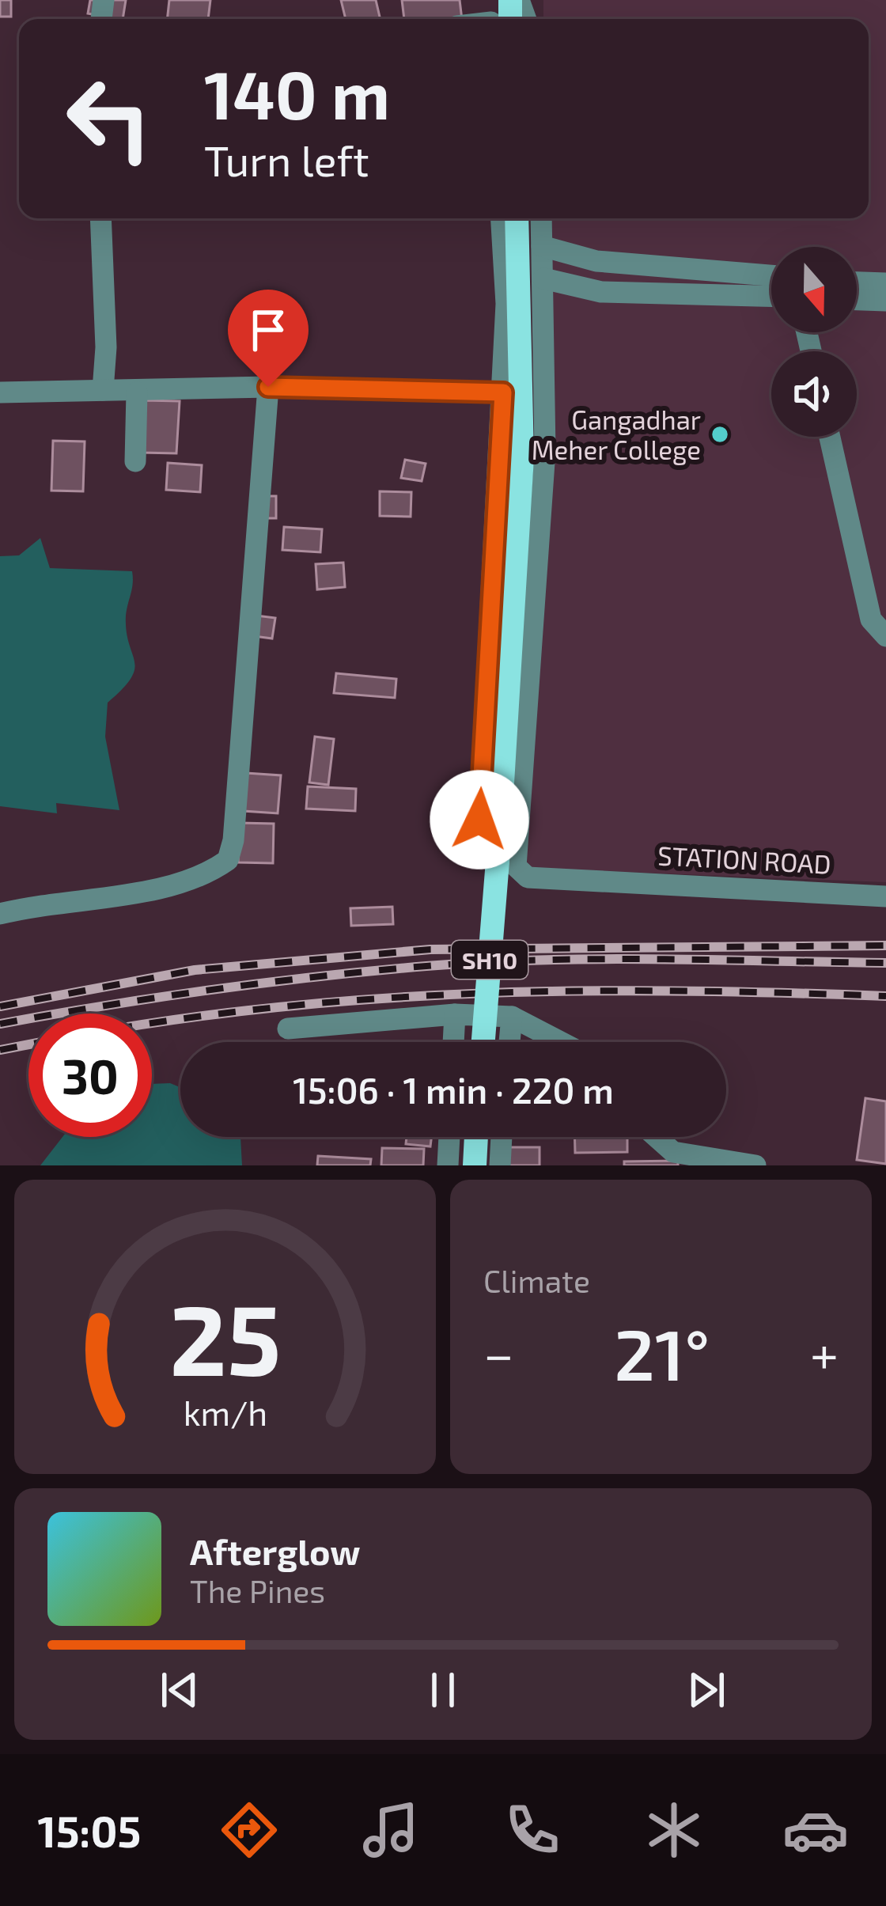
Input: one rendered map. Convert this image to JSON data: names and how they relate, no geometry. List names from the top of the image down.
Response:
{
  "streets": {
    "main road": ["SH10"],
    "street": ["STATION ROAD"]
  },
  "places": ["Gangadhar Meher College"],
  "north": "bottom",
  "page": {
    "turn": ["140 m", "Turn left"],
    "limit": "30",
    "trip": "15:06 · 1 min · 220 m",
    "tile": "Climate",
    "heat": ["−", "21°", "+"],
    "song": ["Afterglow", "The Pines"],
    "tabs": "15:05",
    "gauge": ["25", "km/h"]
  }
}
